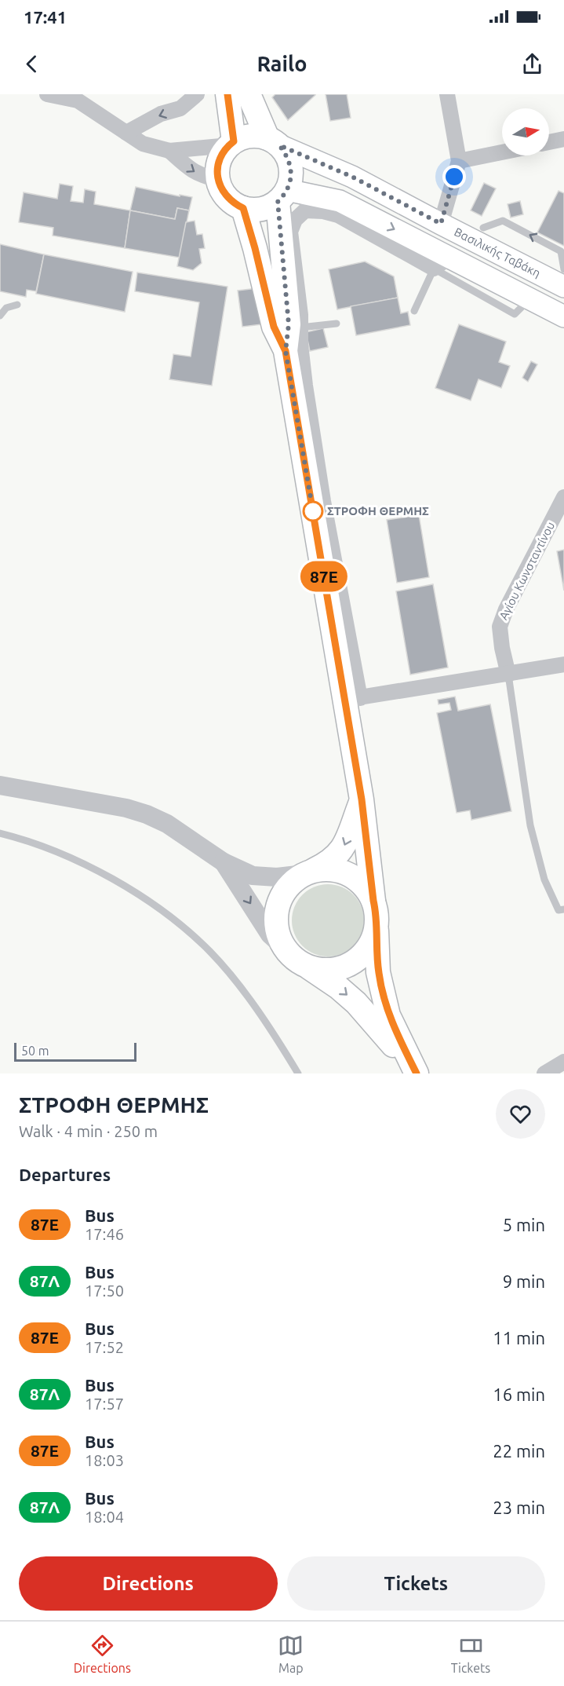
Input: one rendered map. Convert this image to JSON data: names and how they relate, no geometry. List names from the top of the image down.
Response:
{
  "streets": {
    "main road": ["Βασιλικής Ταβάκη"],
    "street": ["Αγίου Κωνσταντίνου"]
  },
  "places": ["ΣΤΡΟΦΗ ΘΕΡΜΗΣ"],
  "lines": ["bus line 87Ε"],
  "scale_bar": "50 m",
  "north": "right",
  "page": {
    "status": "17:41",
    "header": "Railo",
    "on_map": "87Ε",
    "scale": "50 m",
    "heading": [
      ["ΣΤΡΟΦΗ ΘΕΡΜΗΣ", "Walk · 4 min · 250 m"],
      "Departures"
    ],
    "list": [
      {
        "mark": "87Ε",
        "name": "Bus",
        "note": "17:46",
        "value": "5 min"
      },
      {
        "mark": "87Λ",
        "name": "Bus",
        "note": "17:50",
        "value": "9 min"
      },
      {
        "mark": "87Ε",
        "name": "Bus",
        "note": "17:52",
        "value": "11 min"
      },
      {
        "mark": "87Λ",
        "name": "Bus",
        "note": "17:57",
        "value": "16 min"
      },
      {
        "mark": "87Ε",
        "name": "Bus",
        "note": "18:03",
        "value": "22 min"
      },
      {
        "mark": "87Λ",
        "name": "Bus",
        "note": "18:04",
        "value": "23 min"
      }
    ],
    "buttons": ["Directions", "Tickets"],
    "tabs": ["Directions", "Map", "Tickets"]
  }
}
